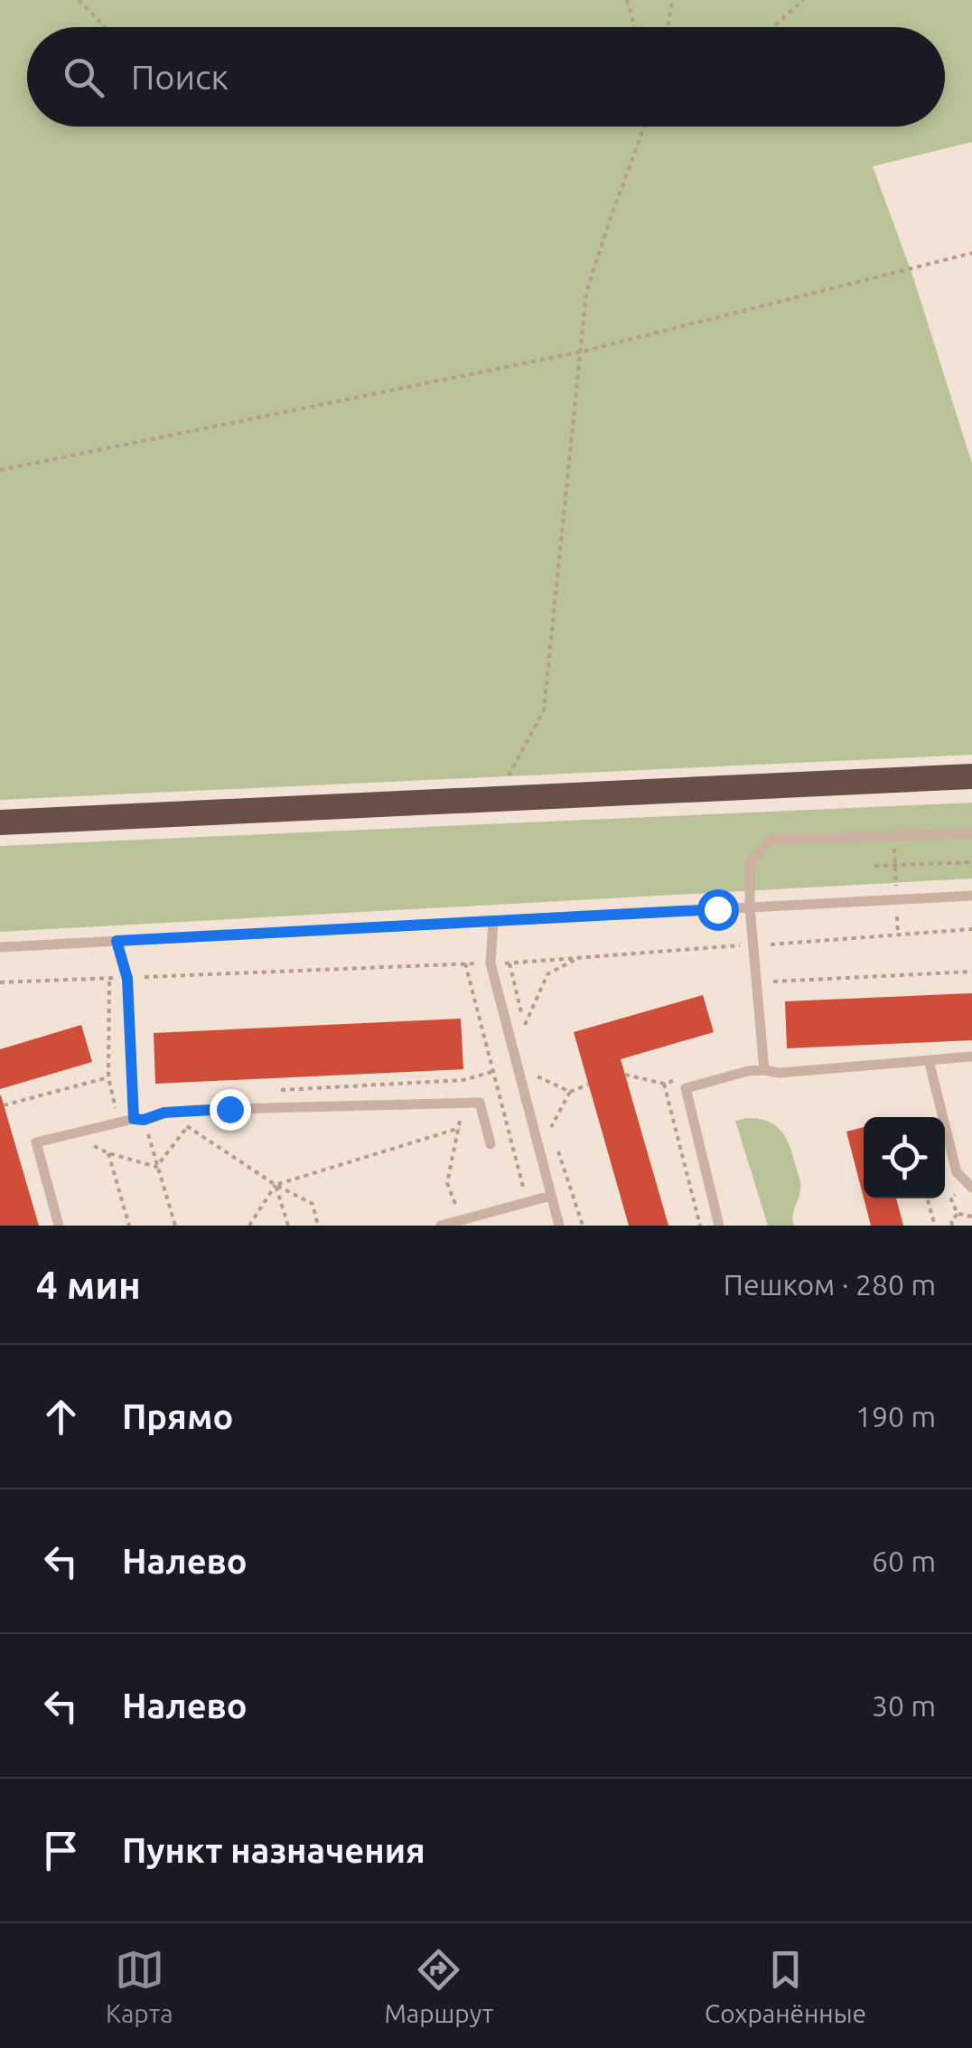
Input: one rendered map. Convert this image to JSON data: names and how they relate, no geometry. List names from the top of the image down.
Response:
{
  "page": {
    "search": "Поиск",
    "heading": ["4 мин", "Пешком · 280 m"],
    "list": [
      ["Прямо", "190 m"],
      ["Налево", "60 m"],
      ["Налево", "30 m"],
      "Пункт назначения"
    ],
    "nav": ["Карта", "Маршрут", "Сохранённые"]
  }
}
